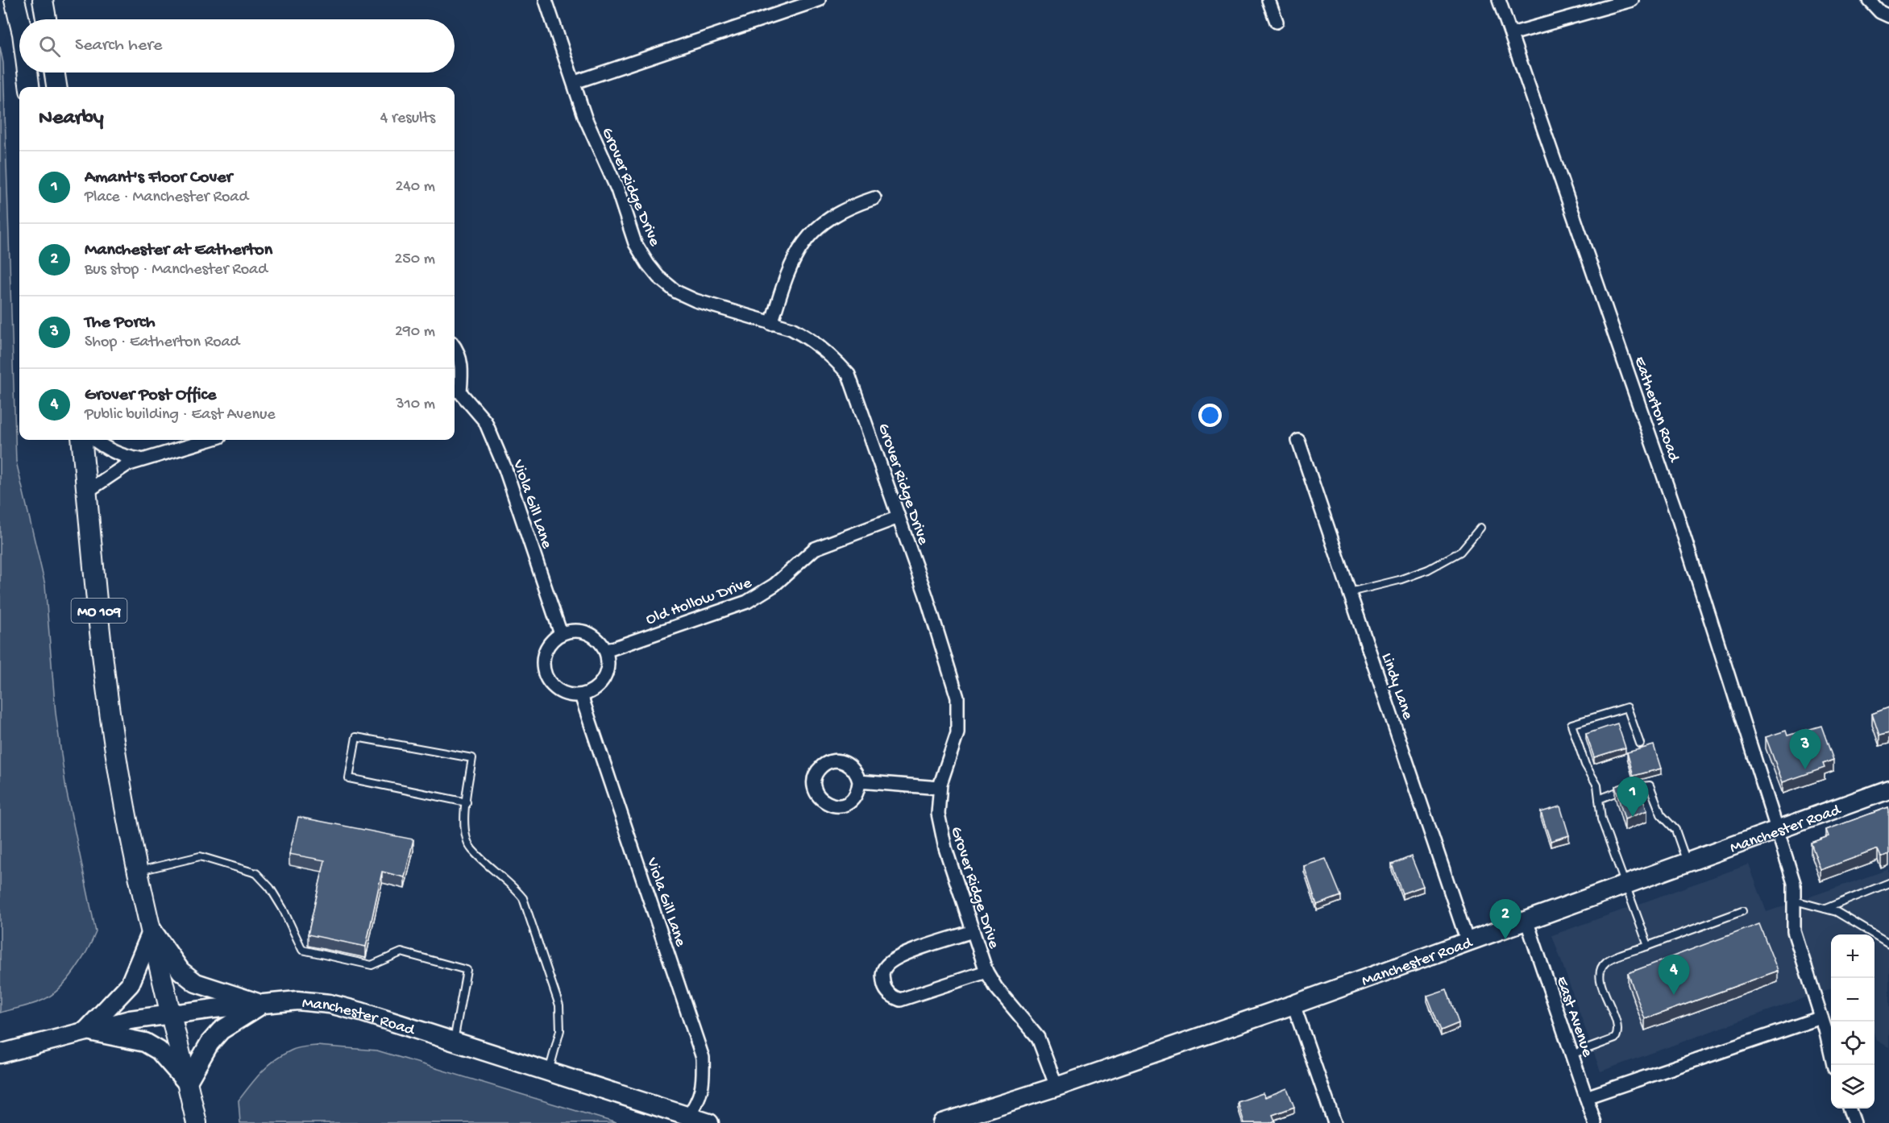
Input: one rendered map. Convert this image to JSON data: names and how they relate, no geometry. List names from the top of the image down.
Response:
{
  "streets": {
    "main road": ["MO 109"],
    "street": [
      "Grover Ridge Drive",
      "Eatherton Road",
      "Viola Gill Lane",
      "Old Hollow Drive",
      "Lindy Lane",
      "Manchester Road",
      "East Avenue"
    ]
  },
  "crossings": [
    ["Grover Ridge Drive", "Old Hollow Drive"],
    ["Grover Ridge Drive", "Manchester Road"],
    ["Eatherton Road", "Manchester Road"],
    ["Viola Gill Lane", "Old Hollow Drive"],
    ["Viola Gill Lane", "Manchester Road"],
    ["MO 109", "Manchester Road"],
    ["Lindy Lane", "Manchester Road"],
    ["Manchester Road", "East Avenue"]
  ],
  "page": {
    "search": "Search here",
    "heading": ["Nearby", "4 results"],
    "list": [
      {
        "mark": "1",
        "name": "Amant's Floor Cover",
        "note": "Place · Manchester Road",
        "value": "240 m"
      },
      {
        "mark": "2",
        "name": "Manchester at Eatherton",
        "note": "Bus stop · Manchester Road",
        "value": "250 m"
      },
      {
        "mark": "3",
        "name": "The Porch",
        "note": "Shop · Eatherton Road",
        "value": "290 m"
      },
      {
        "mark": "4",
        "name": "Grover Post Office",
        "note": "Public building · East Avenue",
        "value": "310 m"
      }
    ],
    "pins": [
      "3",
      "1",
      "2",
      "4"
    ],
    "map_buttons": ["+", "−"]
  }
}
